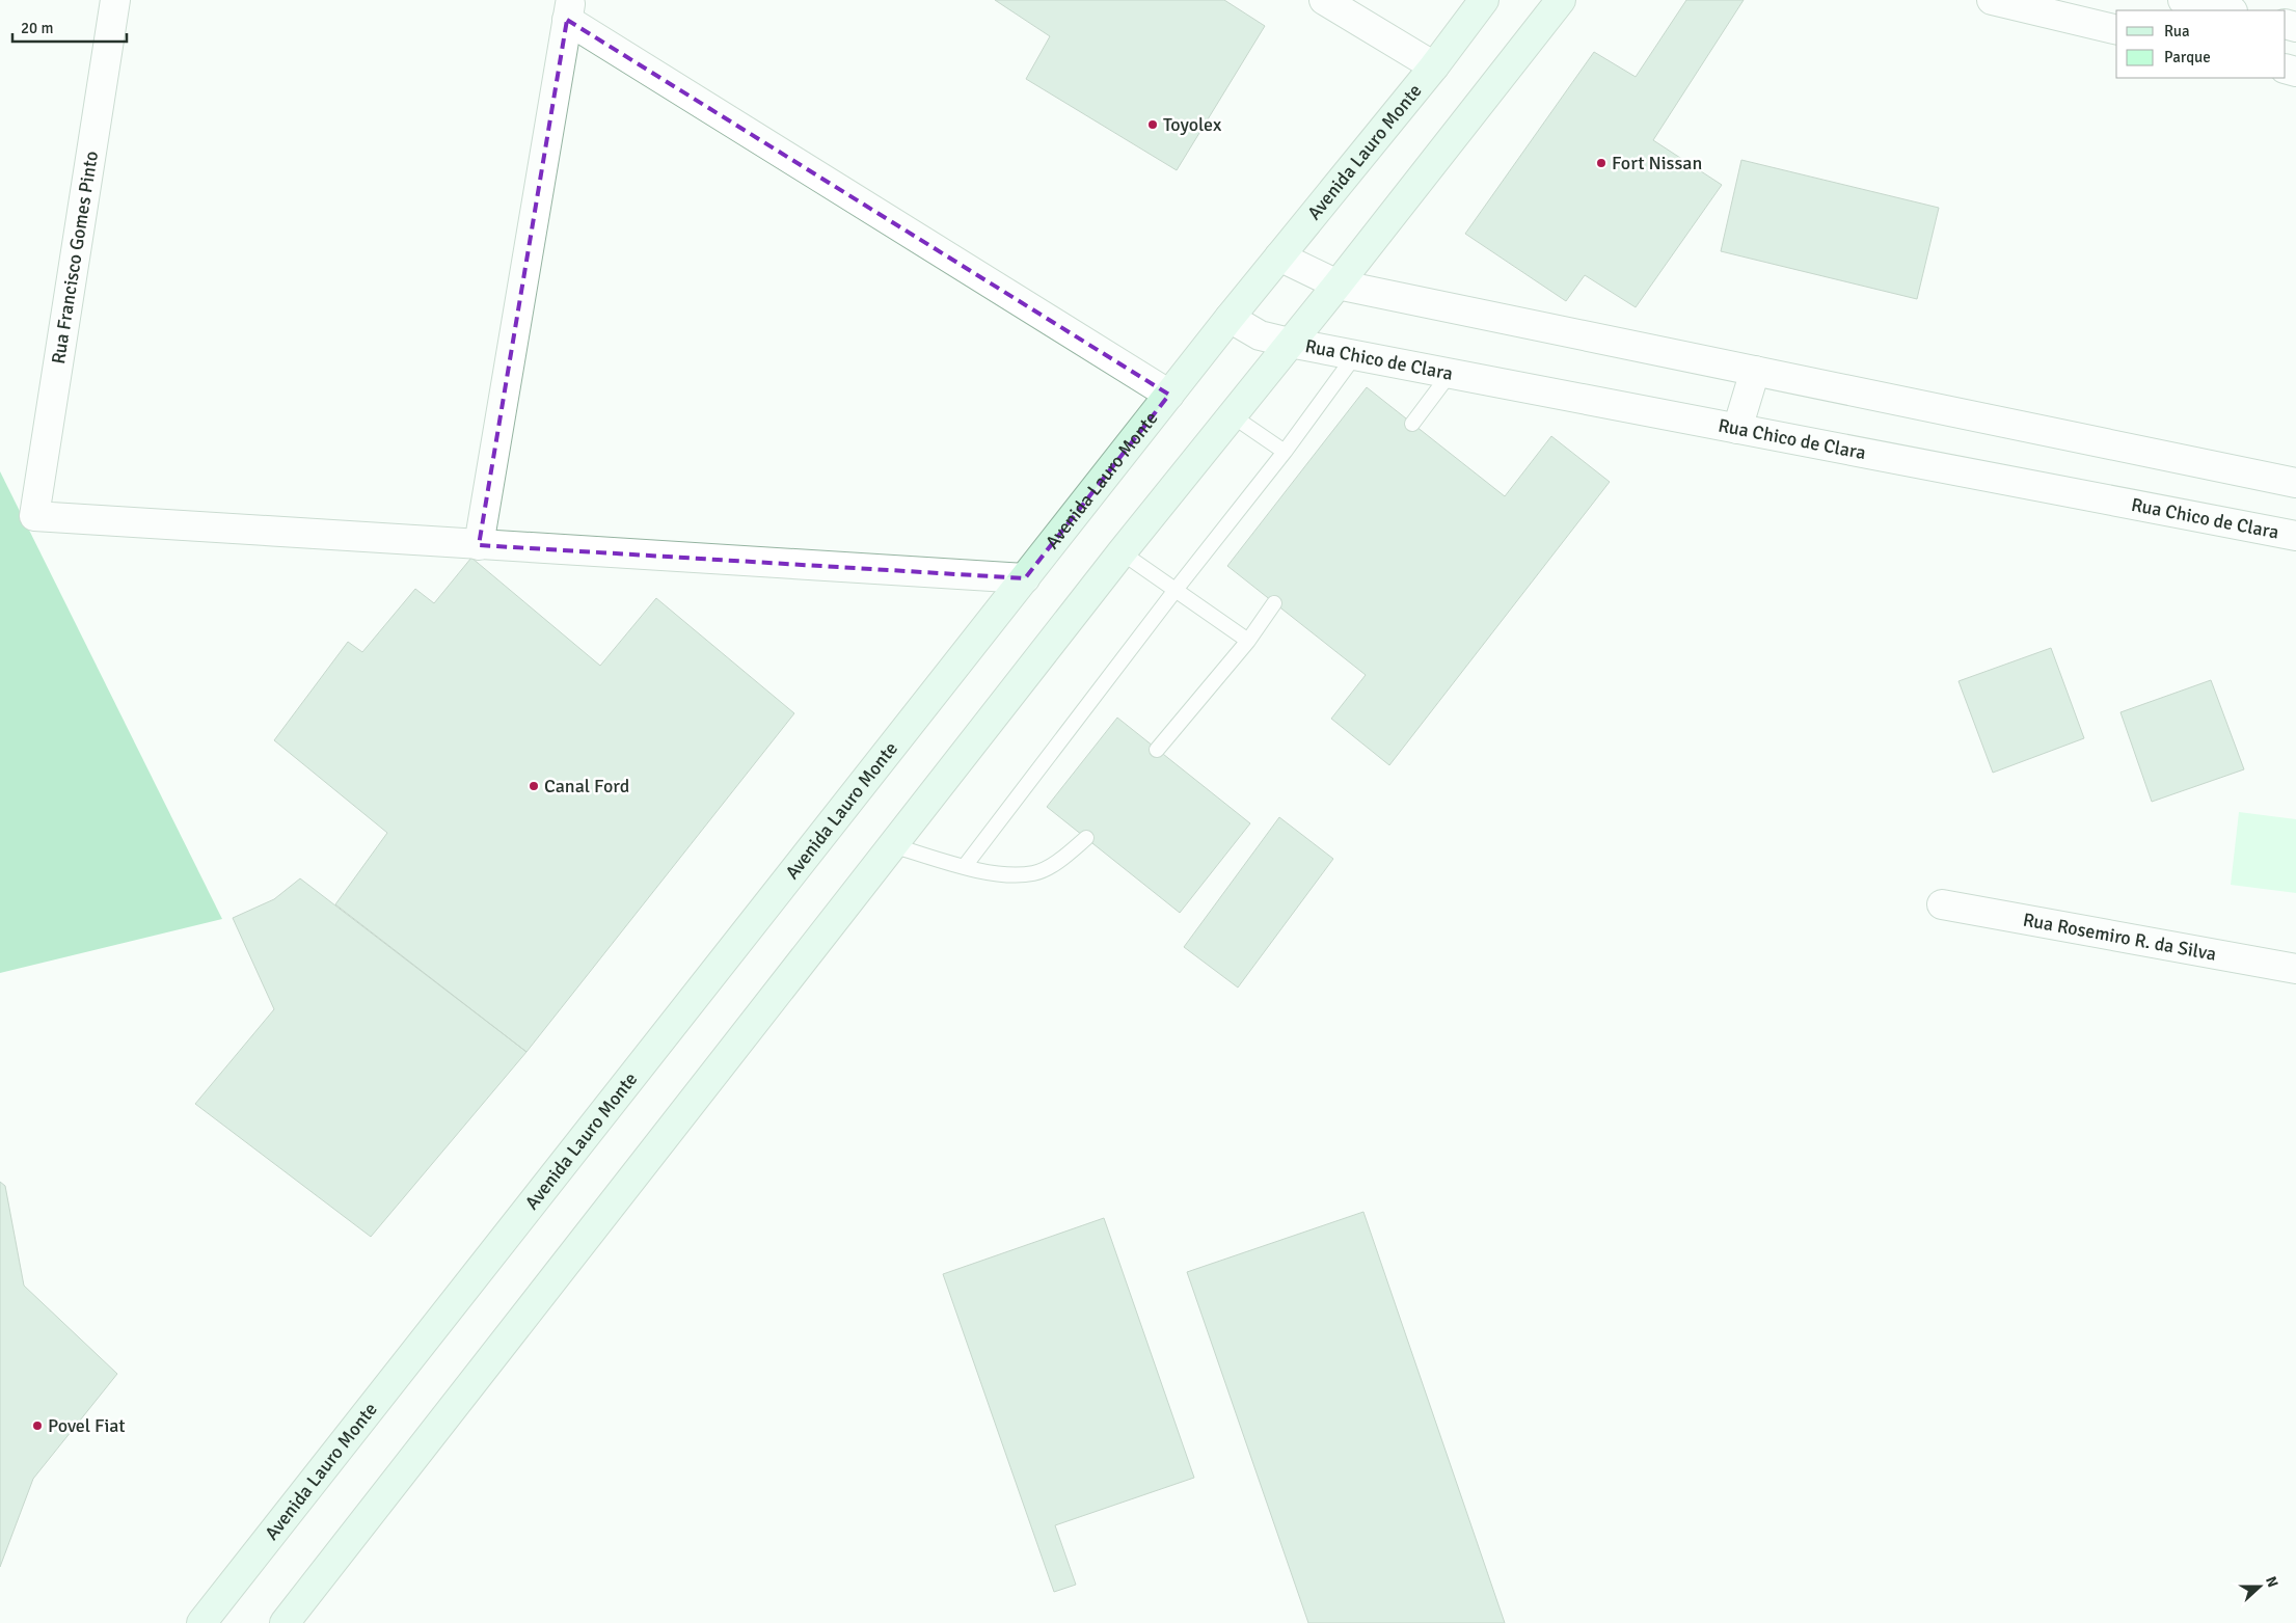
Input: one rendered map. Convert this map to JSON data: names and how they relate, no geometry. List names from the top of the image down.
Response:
{
  "streets": {
    "street": [
      "Avenida Lauro Monte",
      "Rua Francisco Gomes Pinto",
      "Rua Chico de Clara",
      "Rua Rosemiro R. da Silva"
    ]
  },
  "crossings": [
    ["Avenida Lauro Monte", "Rua Chico de Clara"]
  ],
  "places": [
    "Toyolex",
    "Fort Nissan",
    "Canal Ford",
    "Povel Fiat"
  ],
  "legend": ["Rua", "Parque"],
  "scale_bar": "20 m",
  "north": "right"
}
